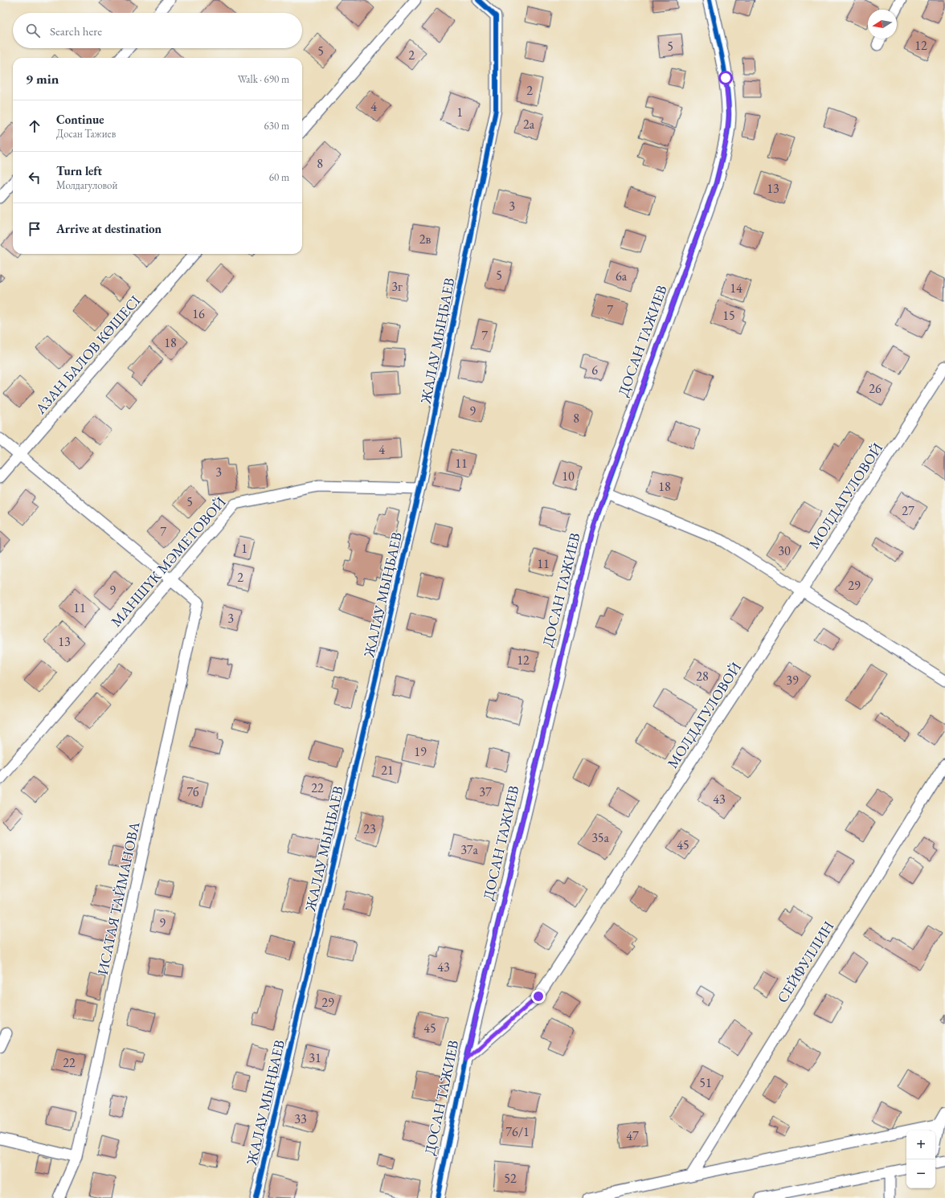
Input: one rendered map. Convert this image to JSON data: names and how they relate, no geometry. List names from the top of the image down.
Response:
{
  "streets": {
    "street": [
      "ЖАЛАУ МЫҢБАЕВ",
      "ДОСАН ТАЖИЕВ",
      "АЗАН БАЛОВ КӨШЕСІ",
      "МОЛДАГУЛОВОЙ",
      "МАНШҮК МӘМЕТОВОЙ",
      "ИСАТАЯ ТАЙМАНОВА",
      "СЕЙФУЛЛИН"
    ]
  },
  "crossings": [
    ["ЖАЛАУ МЫҢБАЕВ", "МАНШҮК МӘМЕТОВОЙ"],
    ["ДОСАН ТАЖИЕВ", "МОЛДАГУЛОВОЙ"],
    ["МАНШҮК МӘМЕТОВОЙ", "ИСАТАЯ ТАЙМАНОВА"]
  ],
  "house_numbers": [
    "12",
    "5",
    "5",
    "2",
    "2",
    "4",
    "1",
    "2а",
    "8",
    "13",
    "3",
    "2в",
    "5",
    "6а",
    "3г",
    "14",
    "7",
    "16",
    "15",
    "7",
    "18",
    "6",
    "26",
    "9",
    "8",
    "4",
    "11",
    "3",
    "10",
    "18",
    "5",
    "27",
    "7",
    "1",
    "30",
    "11",
    "2",
    "29",
    "9",
    "11",
    "3",
    "13",
    "12",
    "28",
    "39",
    "19",
    "21",
    "22",
    "7б",
    "37",
    "43",
    "23",
    "35а",
    "45",
    "37а",
    "9",
    "43",
    "29",
    "45",
    "31",
    "22",
    "51",
    "33",
    "76/1",
    "47",
    "52"
  ],
  "north": "left",
  "page": {
    "search": "Search here",
    "heading": ["9 min", "Walk · 690 m"],
    "list": [
      ["Continue", "Досан Тажиев", "630 m"],
      ["Turn left", "Молдагуловой", "60 m"],
      "Arrive at destination"
    ],
    "map_buttons": ["+", "−"]
  }
}
